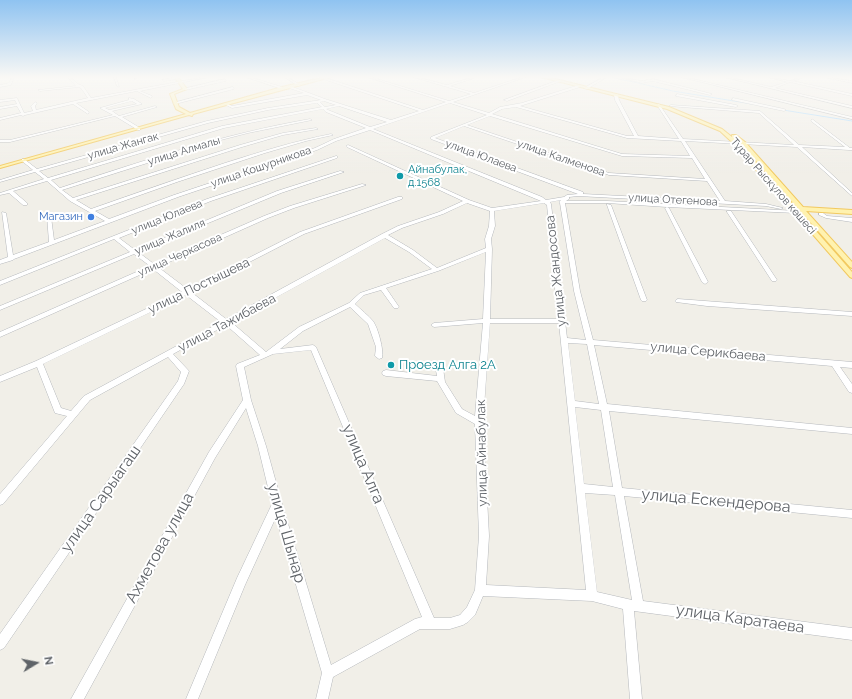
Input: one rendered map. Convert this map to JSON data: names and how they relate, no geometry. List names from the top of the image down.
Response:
{
  "streets": {
    "main road": ["Тұрар Рыскұлов көшесі"],
    "street": [
      "улица Жангак",
      "улица Алмалы",
      "улица Юлаева",
      "улица Калменова",
      "улица Кошурникова",
      "улица Отегенова",
      "улица Жалиля",
      "улица Черкасова",
      "улица Жандосова",
      "улица Постышева",
      "улица Тажибаева",
      "улица Серикбаева",
      "улица Айнабулак",
      "улица Алга",
      "улица Сарыагаш",
      "улица Ескендерова",
      "улица Шынар",
      "Ахметова улица",
      "улица Каратаева"
    ]
  },
  "crossings": [
    ["улица Юлаева", "улица Калменова"],
    ["улица Юлаева", "улица Отегенова"],
    ["улица Кошурникова", "улица Жандосова"],
    ["Тұрар Рыскұлов көшесі", "улица Отегенова"],
    ["улица Отегенова", "улица Жандосова"],
    ["улица Отегенова", "улица Айнабулак"],
    ["улица Жандосова", "улица Серикбаева"],
    ["улица Жандосова", "улица Ескендерова"],
    ["улица Жандосова", "улица Каратаева"],
    ["улица Тажибаева", "улица Сарыагаш"],
    ["улица Айнабулак", "улица Алга"],
    ["улица Айнабулак", "улица Шынар"],
    ["улица Айнабулак", "улица Каратаева"],
    ["улица Алга", "улица Шынар"],
    ["улица Шынар", "Ахметова улица"]
  ],
  "places": ["Айнабулак, д.1568", "Магазин", "Проезд Алга 2А"],
  "north": "right"
}
